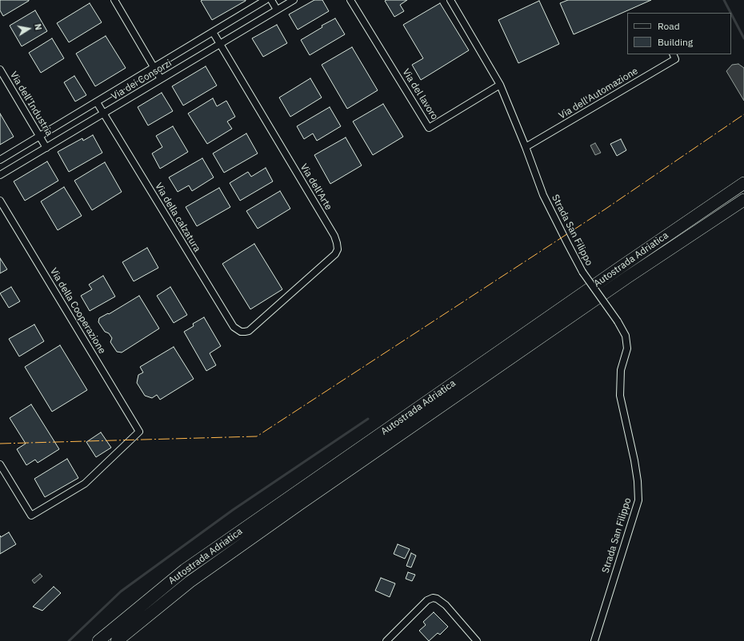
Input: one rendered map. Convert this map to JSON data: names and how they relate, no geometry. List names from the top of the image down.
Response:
{
  "streets": {
    "highway": ["Autostrada Adriatica"],
    "street": [
      "Via dei Consorzi",
      "Via dell'Automazione",
      "Via del lavoro",
      "Via dell'Industria",
      "Via dell'Arte",
      "Via della calzatura",
      "Strada San Filippo",
      "Via della Cooperazione"
    ]
  },
  "crossings": [
    ["Via dei Consorzi", "Via dell'Industria"],
    ["Via dei Consorzi", "Via dell'Arte"],
    ["Via dei Consorzi", "Via della calzatura"],
    ["Via dell'Automazione", "Strada San Filippo"],
    ["Via del lavoro", "Strada San Filippo"],
    ["Via dell'Arte", "Via della calzatura"]
  ],
  "legend": ["Road", "Building"],
  "north": "right"
}
